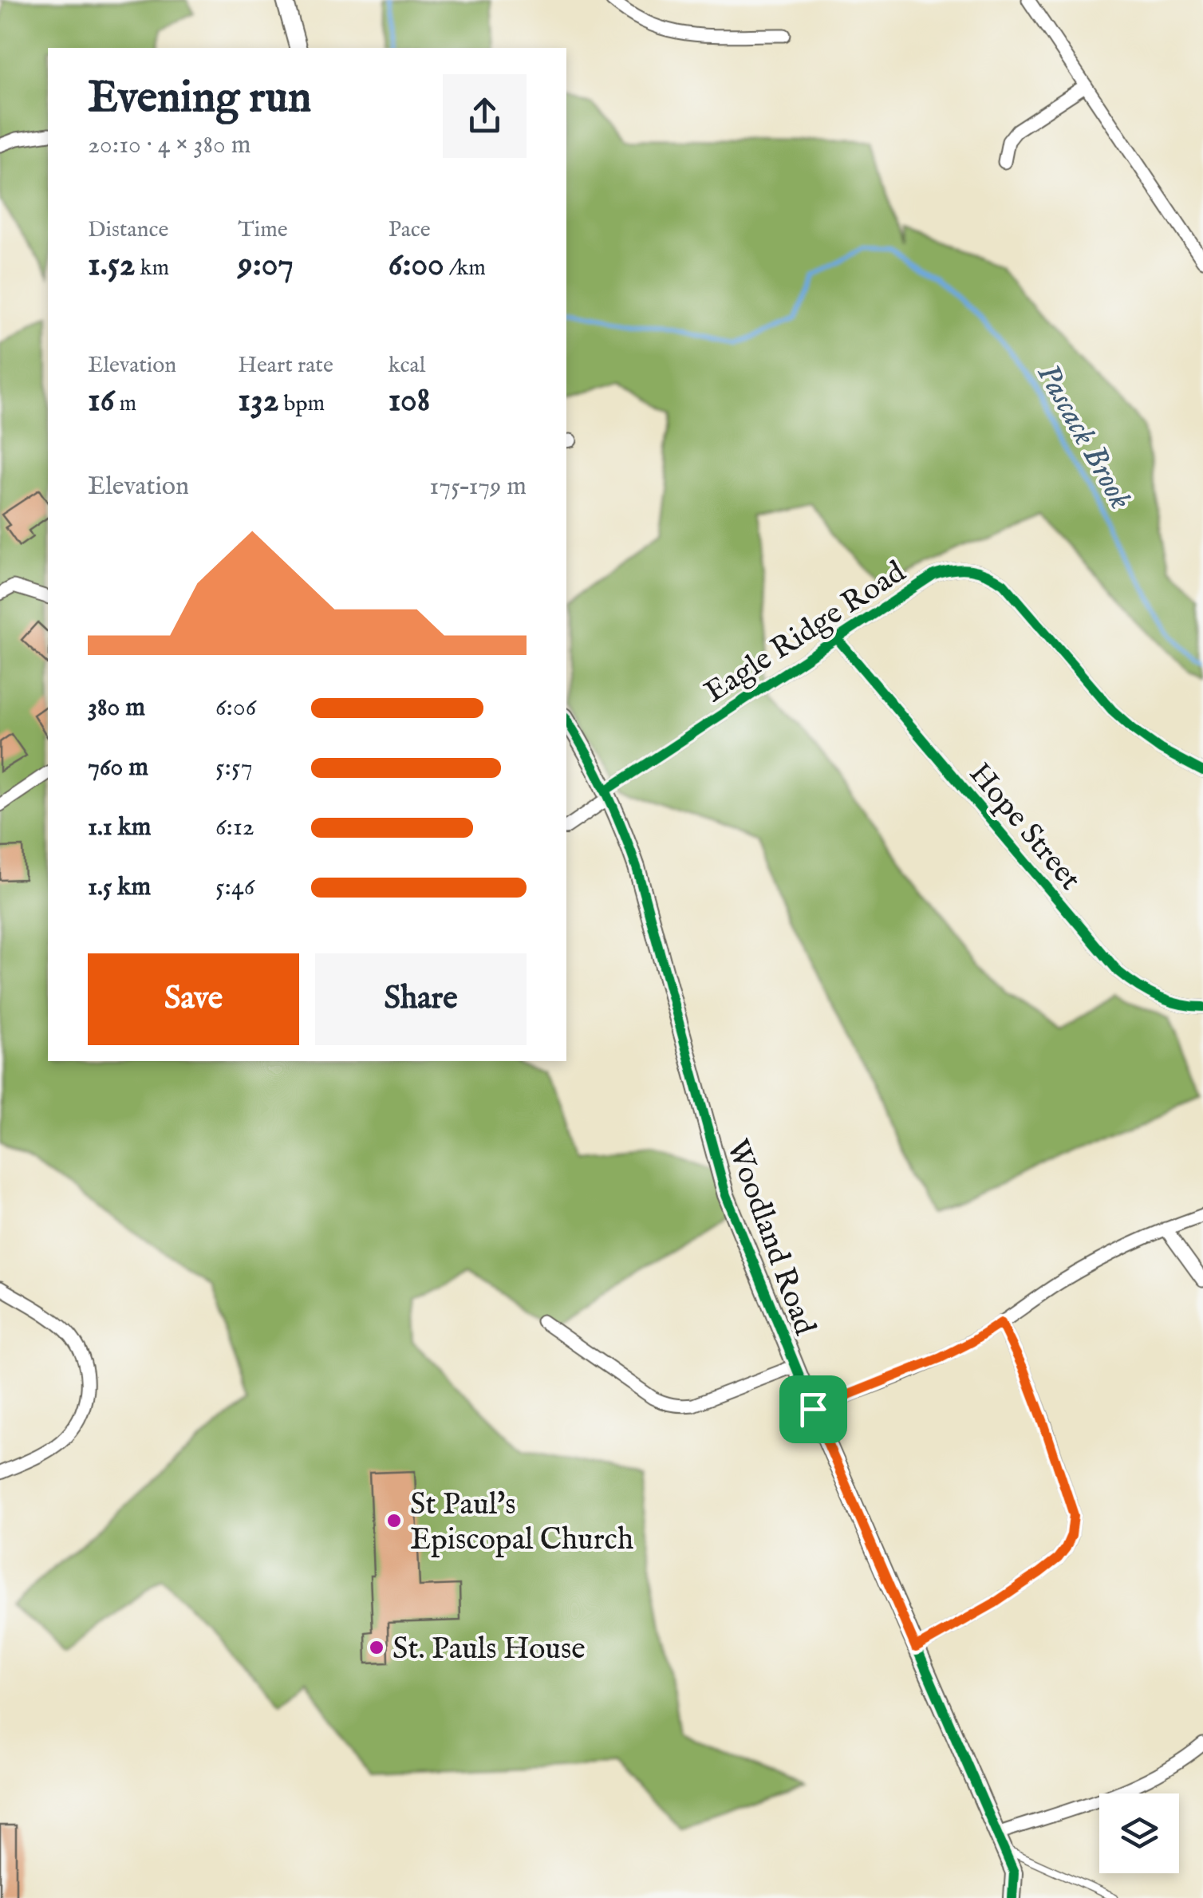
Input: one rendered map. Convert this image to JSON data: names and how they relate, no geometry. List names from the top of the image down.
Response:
{
  "streets": {
    "street": ["Eagle Ridge Road", "Hope Street", "Woodland Road"]
  },
  "crossings": [
    ["Eagle Ridge Road", "Hope Street"],
    ["Eagle Ridge Road", "Woodland Road"]
  ],
  "water": ["Pascack Brook"],
  "places": ["St Paul's Episcopal Church", "St. Pauls House"],
  "page": {
    "heading": ["Evening run", "20:10 · 4 × 380 m"],
    "stats": [
      ["Distance", "1.52 km"],
      ["Time", "9:07"],
      ["Pace", "6:00 /km"],
      ["Elevation", "16 m"],
      ["Heart rate", "132 bpm"],
      ["kcal", "108"]
    ],
    "chart": ["Elevation", "175–179 m"],
    "list": [
      {
        "name": "380 m",
        "note": "6:06"
      },
      {
        "name": "760 m",
        "note": "5:57"
      },
      {
        "name": "1.1 km",
        "note": "6:12"
      },
      {
        "name": "1.5 km",
        "note": "5:46"
      }
    ],
    "buttons": ["Save", "Share"]
  }
}
